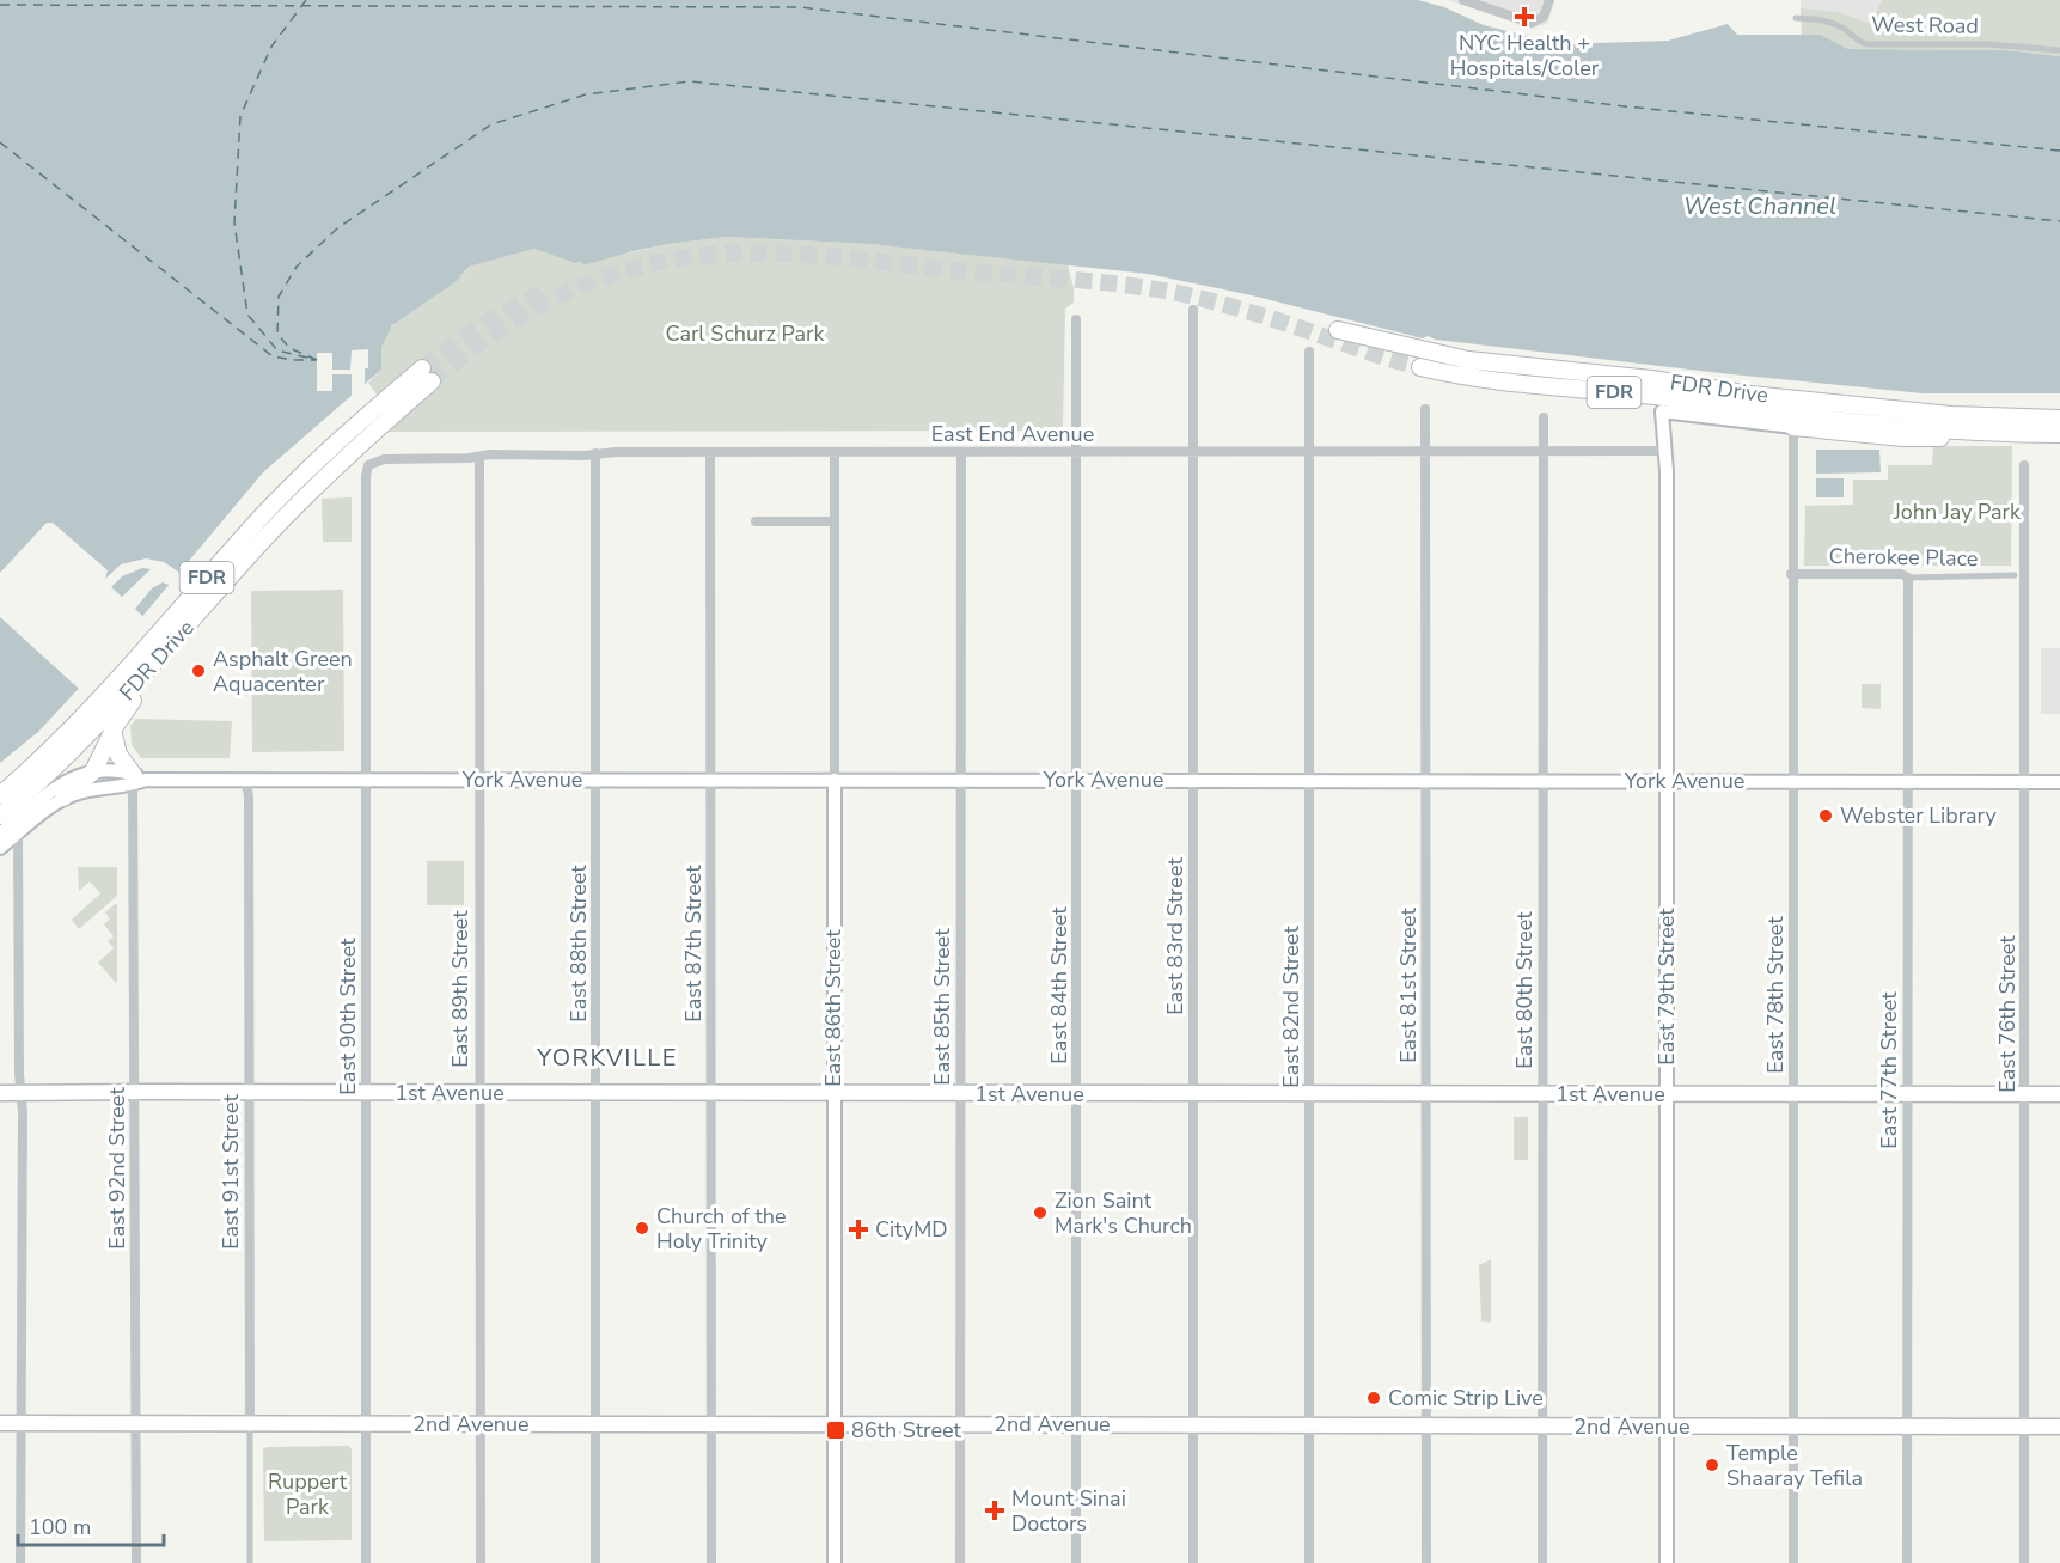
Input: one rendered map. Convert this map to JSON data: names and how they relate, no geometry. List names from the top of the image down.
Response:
{
  "streets": {
    "highway": ["FDR Drive", "FDR"],
    "main road": [
      "York Avenue",
      "East 79th Street",
      "East 86th Street",
      "1st Avenue",
      "2nd Avenue"
    ],
    "street": [
      "West Road",
      "East End Avenue",
      "Cherokee Place",
      "East 83rd Street",
      "East 88th Street",
      "East 87th Street",
      "East 84th Street",
      "East 81st Street",
      "East 89th Street",
      "East 80th Street",
      "East 78th Street",
      "East 85th Street",
      "East 82nd Street",
      "East 76th Street",
      "East 90th Street",
      "East 77th Street",
      "East 92nd Street",
      "East 91st Street"
    ]
  },
  "crossings": [
    ["FDR Drive", "East 79th Street"],
    ["FDR Drive", "East 78th Street"],
    ["East End Avenue", "East 83rd Street"],
    ["East End Avenue", "East 88th Street"],
    ["East End Avenue", "East 87th Street"],
    ["East End Avenue", "East 84th Street"],
    ["East End Avenue", "East 81st Street"],
    ["East End Avenue", "East 79th Street"],
    ["East End Avenue", "East 89th Street"],
    ["East End Avenue", "East 80th Street"],
    ["East End Avenue", "East 85th Street"],
    ["East End Avenue", "East 82nd Street"],
    ["East End Avenue", "East 86th Street"],
    ["East End Avenue", "East 90th Street"],
    ["Cherokee Place", "East 78th Street"],
    ["Cherokee Place", "East 77th Street"],
    ["York Avenue", "East 83rd Street"],
    ["York Avenue", "East 88th Street"],
    ["York Avenue", "East 87th Street"],
    ["York Avenue", "East 84th Street"],
    ["York Avenue", "East 81st Street"],
    ["York Avenue", "East 79th Street"],
    ["York Avenue", "East 89th Street"],
    ["York Avenue", "East 80th Street"],
    ["York Avenue", "East 78th Street"],
    ["York Avenue", "East 85th Street"],
    ["York Avenue", "East 82nd Street"],
    ["York Avenue", "East 86th Street"],
    ["York Avenue", "East 76th Street"],
    ["York Avenue", "East 90th Street"],
    ["York Avenue", "East 77th Street"],
    ["York Avenue", "East 92nd Street"],
    ["York Avenue", "East 91st Street"],
    ["East 83rd Street", "1st Avenue"],
    ["East 83rd Street", "2nd Avenue"],
    ["East 88th Street", "1st Avenue"],
    ["East 88th Street", "2nd Avenue"],
    ["East 87th Street", "1st Avenue"],
    ["East 87th Street", "2nd Avenue"],
    ["East 84th Street", "1st Avenue"],
    ["East 84th Street", "2nd Avenue"],
    ["East 81st Street", "1st Avenue"],
    ["East 81st Street", "2nd Avenue"],
    ["East 79th Street", "1st Avenue"],
    ["East 79th Street", "2nd Avenue"],
    ["East 89th Street", "1st Avenue"],
    ["East 89th Street", "2nd Avenue"],
    ["East 80th Street", "1st Avenue"],
    ["East 80th Street", "2nd Avenue"],
    ["East 78th Street", "1st Avenue"],
    ["East 78th Street", "2nd Avenue"],
    ["East 85th Street", "1st Avenue"],
    ["East 85th Street", "2nd Avenue"],
    ["East 82nd Street", "1st Avenue"],
    ["East 82nd Street", "2nd Avenue"],
    ["East 86th Street", "1st Avenue"],
    ["East 86th Street", "2nd Avenue"],
    ["East 76th Street", "1st Avenue"],
    ["East 76th Street", "2nd Avenue"],
    ["East 90th Street", "1st Avenue"],
    ["East 90th Street", "2nd Avenue"],
    ["East 77th Street", "1st Avenue"],
    ["East 77th Street", "2nd Avenue"],
    ["1st Avenue", "East 92nd Street"],
    ["1st Avenue", "East 91st Street"],
    ["East 92nd Street", "2nd Avenue"],
    ["East 91st Street", "2nd Avenue"]
  ],
  "districts": ["YORKVILLE"],
  "water": ["West Channel"],
  "parks": ["Carl Schurz Park", "John Jay Park", "Ruppert Park"],
  "places": {
    "health": ["NYC Health + Hospitals/Coler", "CityMD", "Mount Sinai Doctors"],
    "other": [
      "Asphalt Green Aquacenter",
      "Webster Library",
      "Zion Saint Mark's Church",
      "Church of the Holy Trinity",
      "Comic Strip Live",
      "Temple Shaaray Tefila"
    ],
    "transit": ["86th Street"]
  },
  "scale_bar": "100 m"
}
